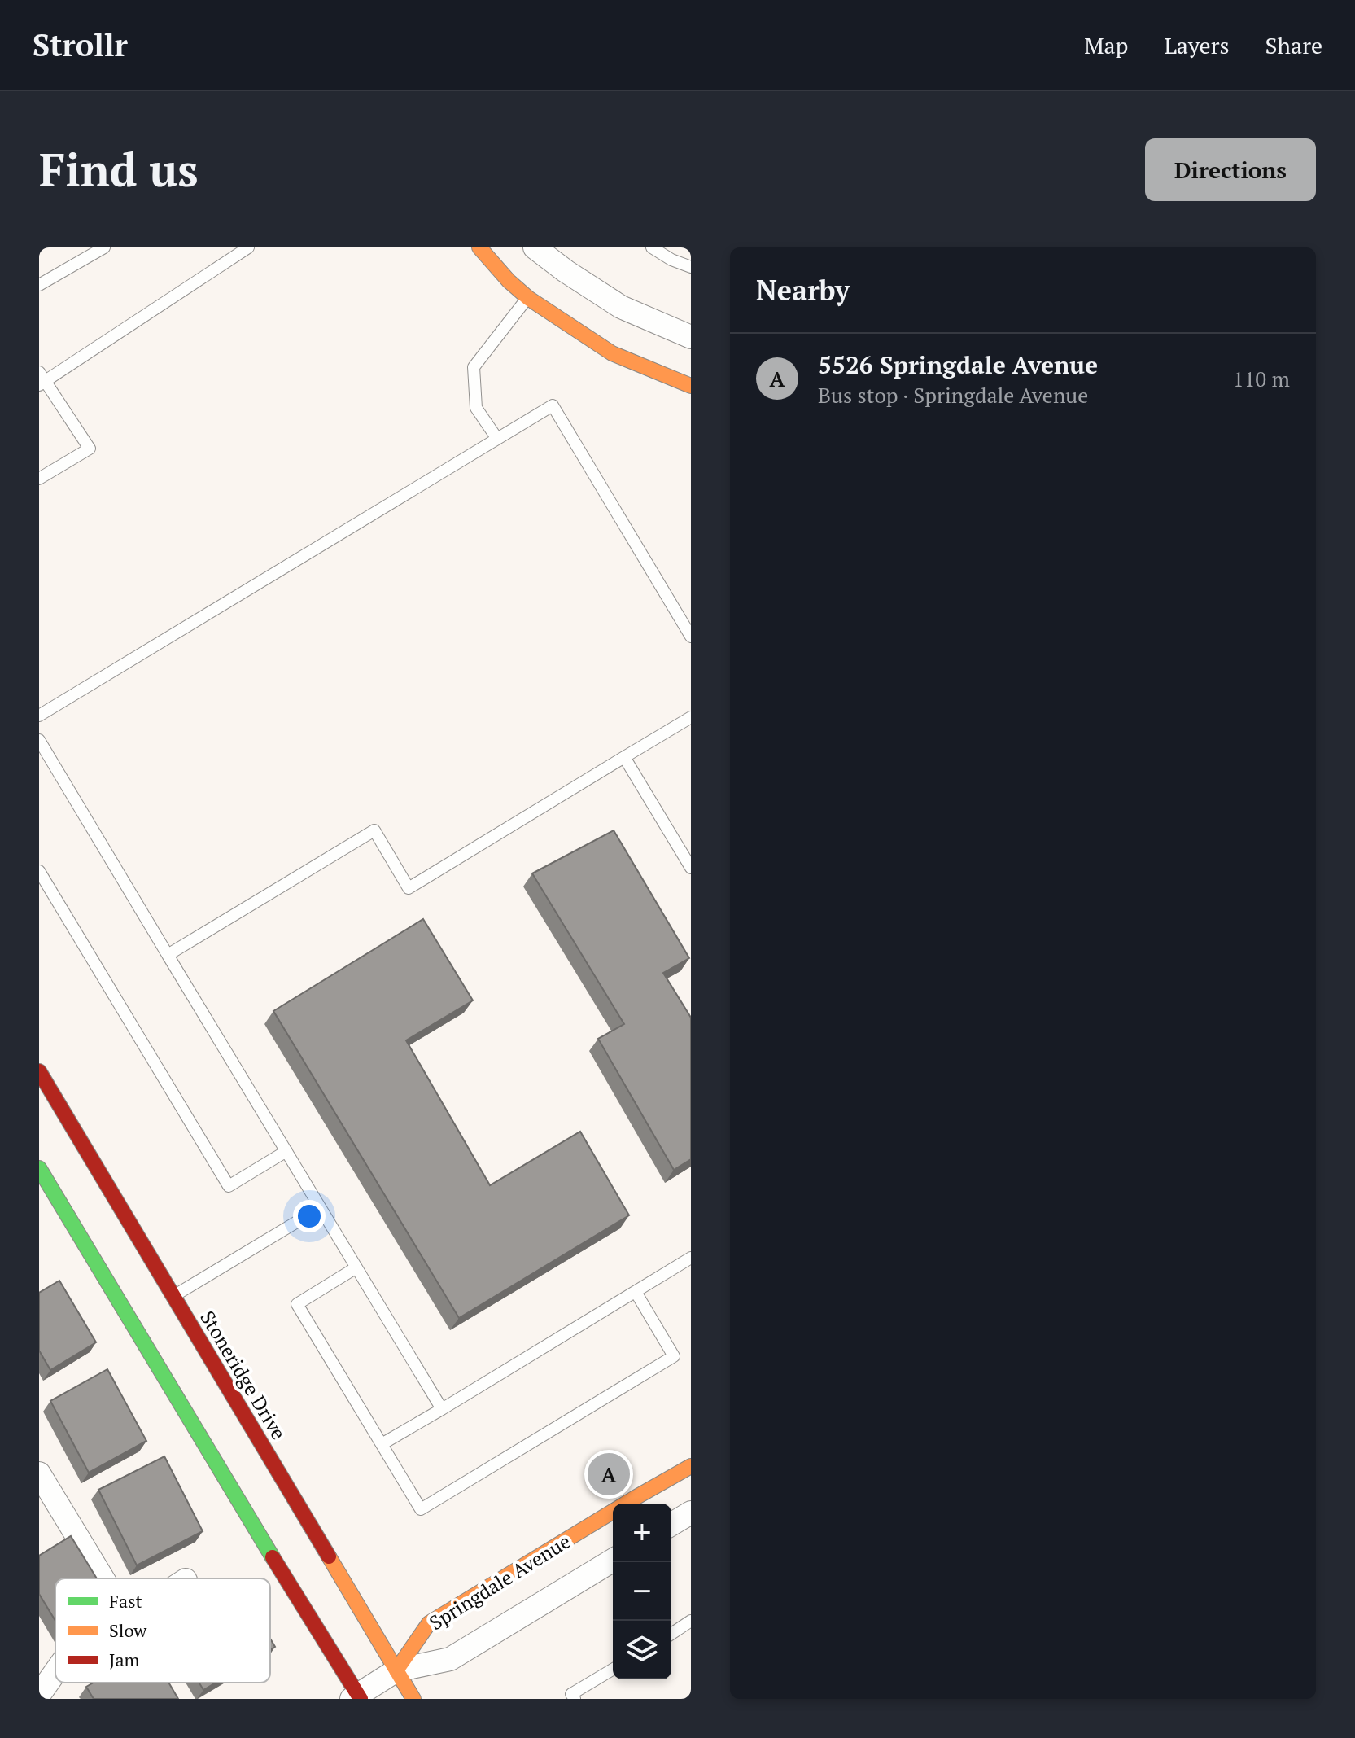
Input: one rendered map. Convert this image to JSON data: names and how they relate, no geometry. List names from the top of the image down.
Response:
{
  "streets": {
    "main road": ["Stoneridge Drive", "Springdale Avenue"]
  },
  "crossings": [
    ["Stoneridge Drive", "Springdale Avenue"]
  ],
  "legend": ["Fast", "Slow", "Jam"],
  "page": {
    "header": "Strollr",
    "nav": ["Map", "Layers", "Share"],
    "buttons": "Directions",
    "title": "Find us",
    "heading": "Nearby",
    "list": [
      {
        "mark": "A",
        "name": "5526 Springdale Avenue",
        "note": "Bus stop · Springdale Avenue",
        "value": "110 m"
      }
    ],
    "pins": "A",
    "map_buttons": ["+", "−"]
  }
}
